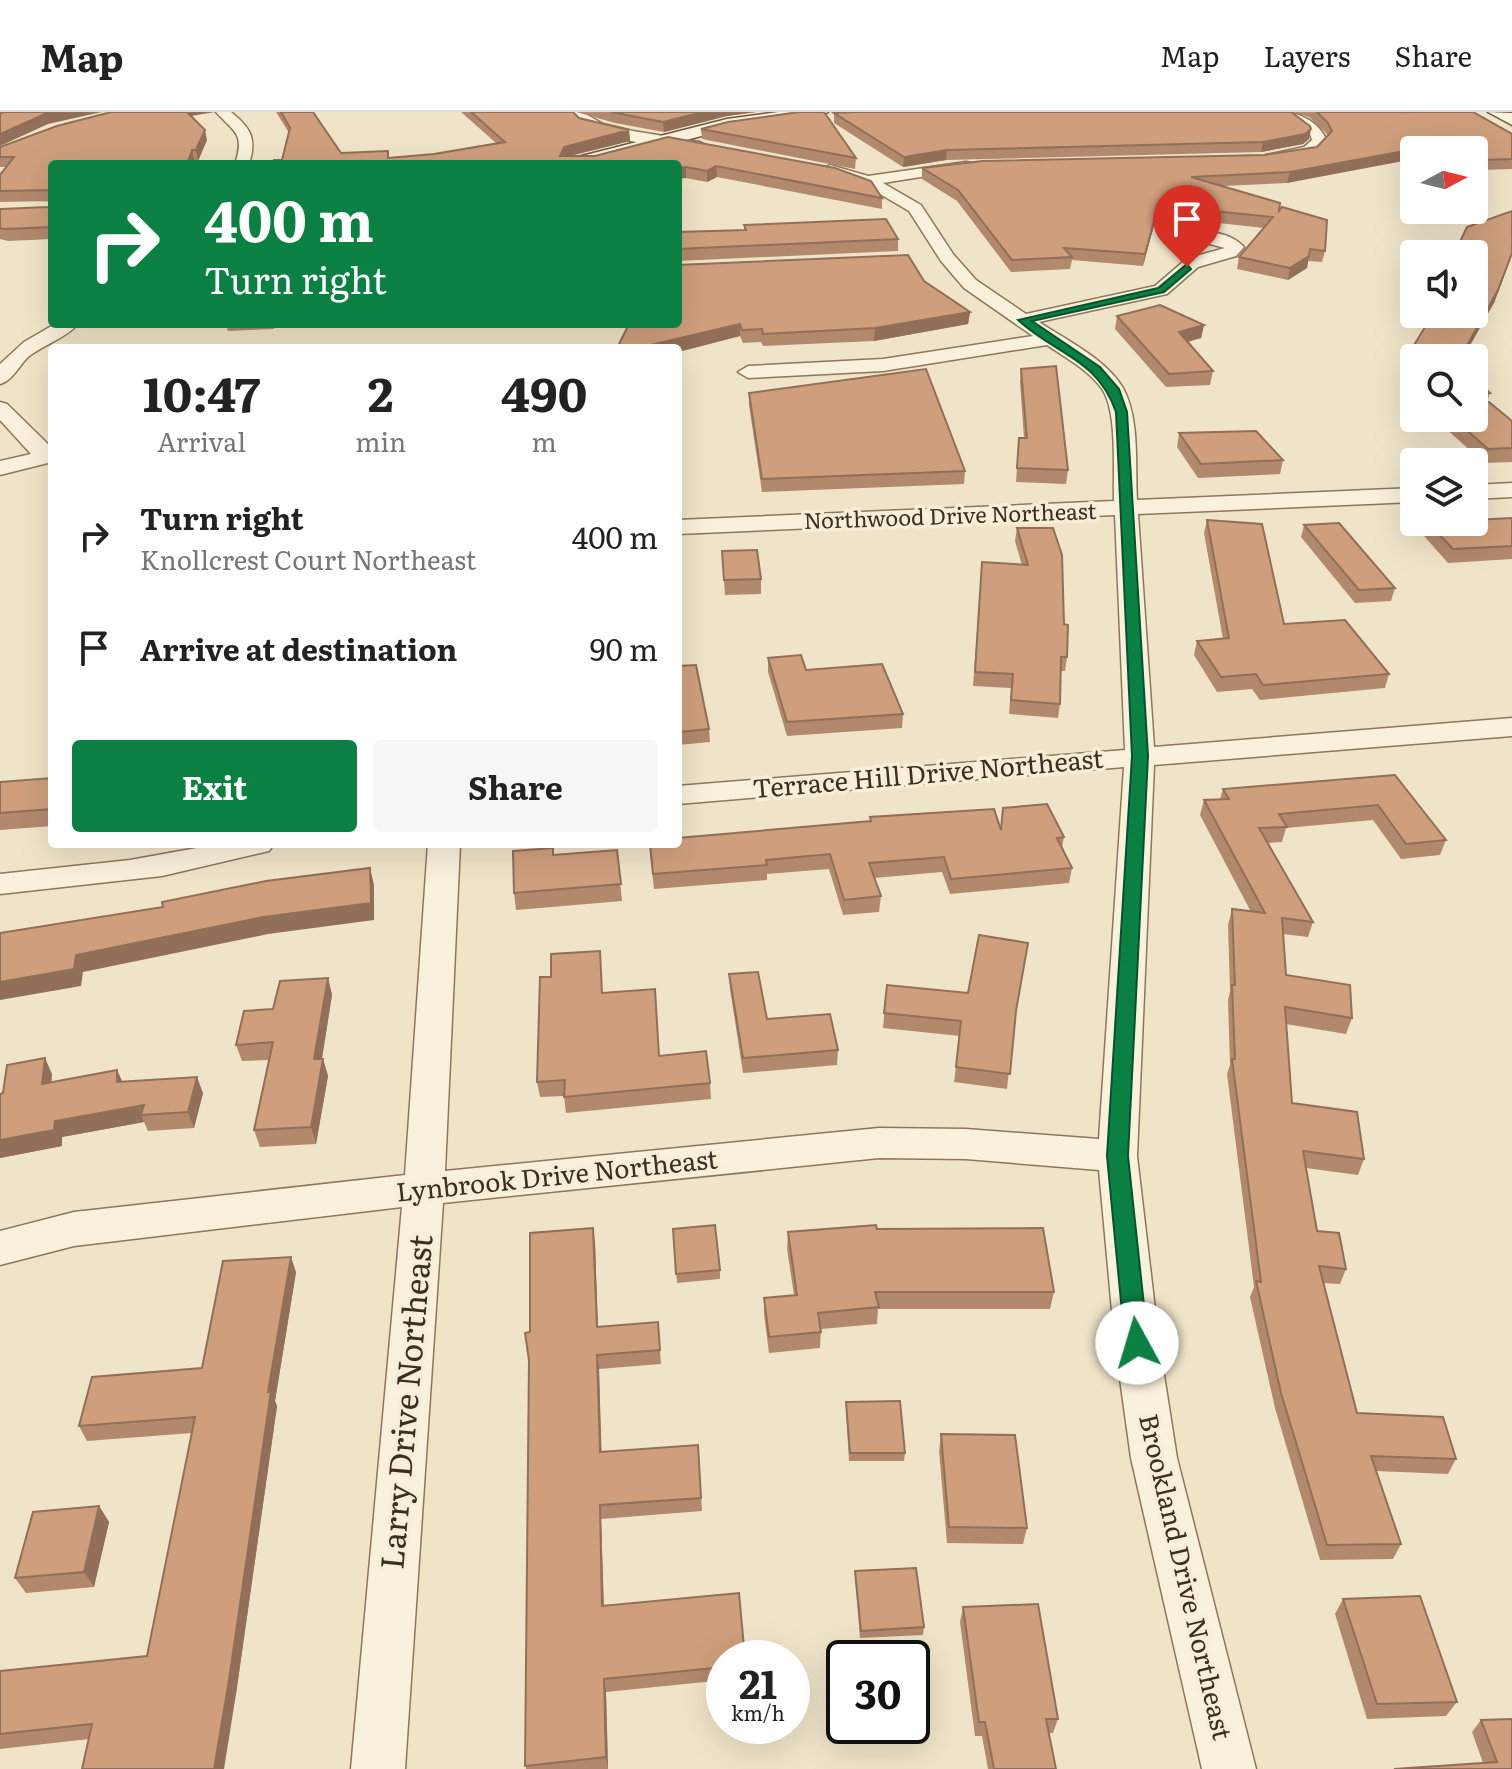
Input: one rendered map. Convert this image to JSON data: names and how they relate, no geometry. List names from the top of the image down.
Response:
{
  "streets": {
    "street": [
      "Northwood Drive Northeast",
      "Terrace Hill Drive Northeast",
      "Lynbrook Drive Northeast",
      "Larry Drive Northeast",
      "Brookland Drive Northeast"
    ]
  },
  "crossings": [
    ["Northwood Drive Northeast", "Brookland Drive Northeast"],
    ["Terrace Hill Drive Northeast", "Brookland Drive Northeast"],
    ["Lynbrook Drive Northeast", "Larry Drive Northeast"],
    ["Lynbrook Drive Northeast", "Brookland Drive Northeast"]
  ],
  "north": "right",
  "page": {
    "header": "Map",
    "nav": ["Map", "Layers", "Share"],
    "turn": ["400 m", "Turn right"],
    "eta": [
      "10:47",
      "Arrival",
      "2",
      "min",
      "490",
      "m"
    ],
    "list": [
      {
        "name": "Turn right",
        "note": "Knollcrest Court Northeast",
        "value": "400 m"
      },
      {
        "name": "Arrive at destination",
        "value": "90 m"
      }
    ],
    "buttons": ["Exit", "Share"],
    "speed": "21 km/h",
    "limit": "30"
  }
}
